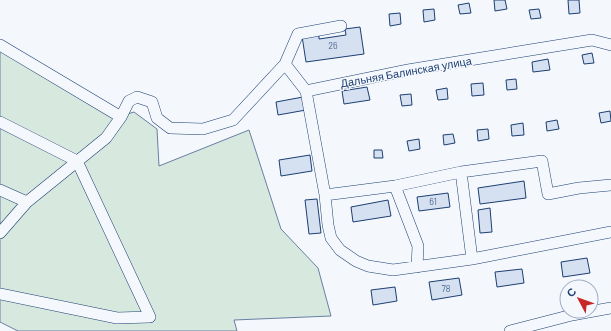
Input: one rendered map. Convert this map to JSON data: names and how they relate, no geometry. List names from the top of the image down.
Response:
{
  "streets": {
    "street": ["Дальняя Балинская улица"]
  },
  "house_numbers": ["26", "61", "78"],
  "north": "top left"
}
